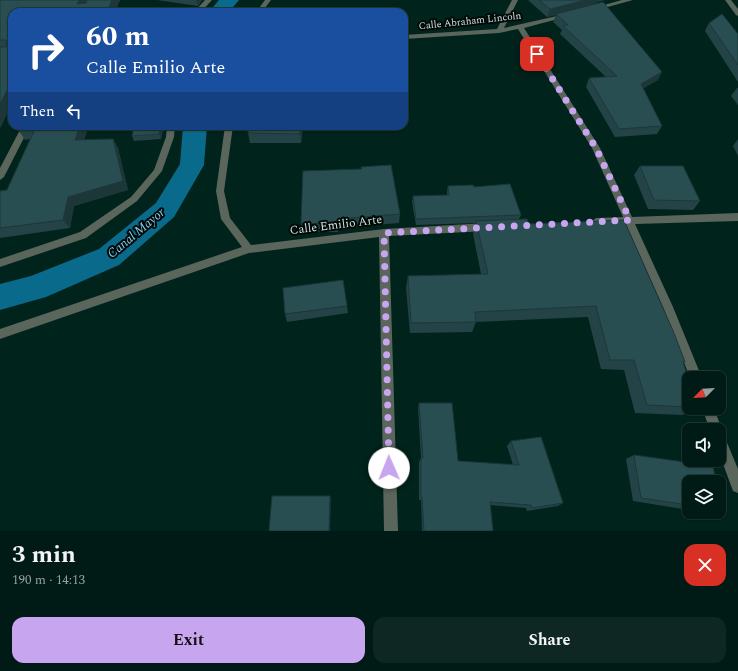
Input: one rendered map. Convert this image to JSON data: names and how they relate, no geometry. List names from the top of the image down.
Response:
{
  "streets": {
    "street": ["Calle Abraham Lincoln", "Calle Emilio Arte"]
  },
  "water": ["Canal Mayor"],
  "north": "bottom left",
  "page": {
    "turn": ["60 m", "Calle Emilio Arte"],
    "then": "Then",
    "heading": ["3 min", "190 m · 14:13"],
    "buttons": ["Exit", "Share"]
  }
}
